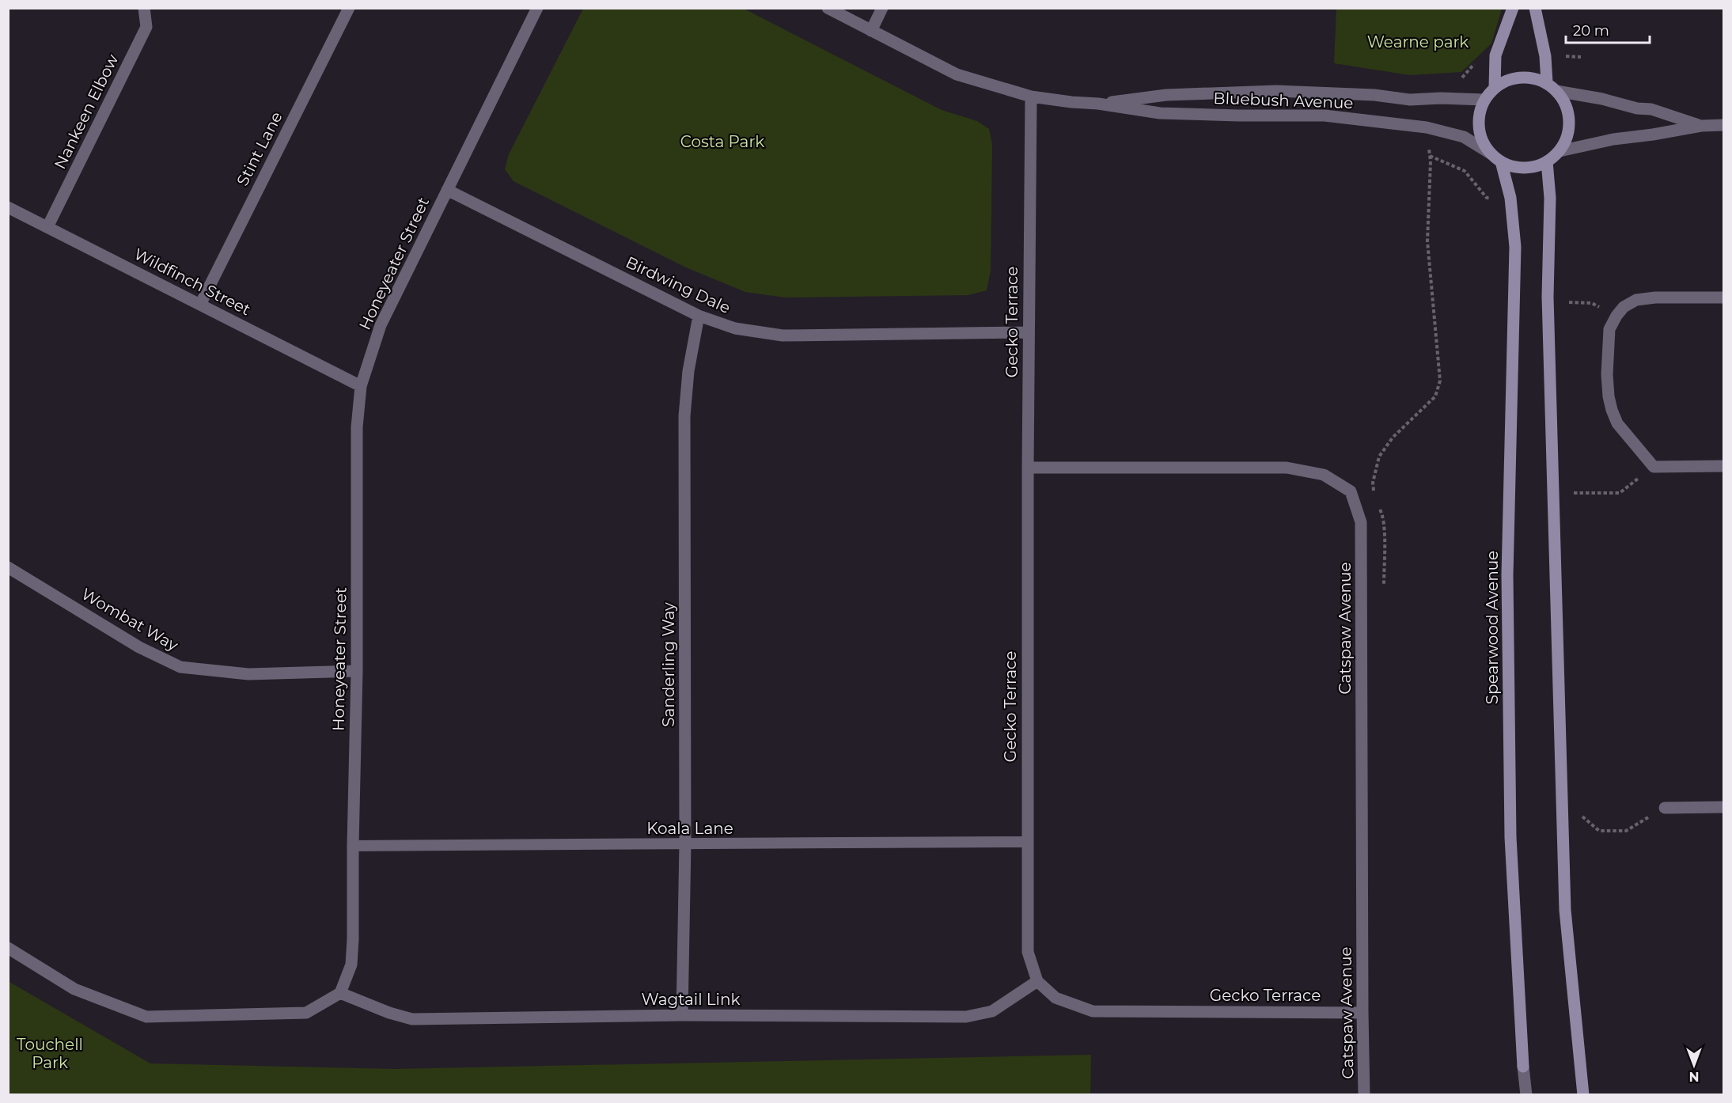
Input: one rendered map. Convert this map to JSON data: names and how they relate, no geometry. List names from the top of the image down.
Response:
{
  "streets": {
    "main road": ["Spearwood Avenue"],
    "street": [
      "Bluebush Avenue",
      "Nankeen Elbow",
      "Stint Lane",
      "Honeyeater Street",
      "Wildfinch Street",
      "Birdwing Dale",
      "Gecko Terrace",
      "Wombat Way",
      "Catspaw Avenue",
      "Sanderling Way",
      "Wagtail Link"
    ],
    "lane": ["Koala Lane"]
  },
  "crossings": [
    ["Bluebush Avenue", "Gecko Terrace"],
    ["Bluebush Avenue", "Spearwood Avenue"],
    ["Nankeen Elbow", "Wildfinch Street"],
    ["Stint Lane", "Wildfinch Street"],
    ["Honeyeater Street", "Wildfinch Street"],
    ["Honeyeater Street", "Birdwing Dale"],
    ["Honeyeater Street", "Wombat Way"],
    ["Honeyeater Street", "Koala Lane"],
    ["Honeyeater Street", "Wagtail Link"],
    ["Birdwing Dale", "Gecko Terrace"],
    ["Birdwing Dale", "Sanderling Way"],
    ["Gecko Terrace", "Catspaw Avenue"],
    ["Gecko Terrace", "Koala Lane"],
    ["Gecko Terrace", "Wagtail Link"],
    ["Sanderling Way", "Koala Lane"],
    ["Sanderling Way", "Wagtail Link"]
  ],
  "parks": ["Wearne park", "Costa Park", "Touchell Park"],
  "scale_bar": "20 m",
  "north": "bottom"
}
